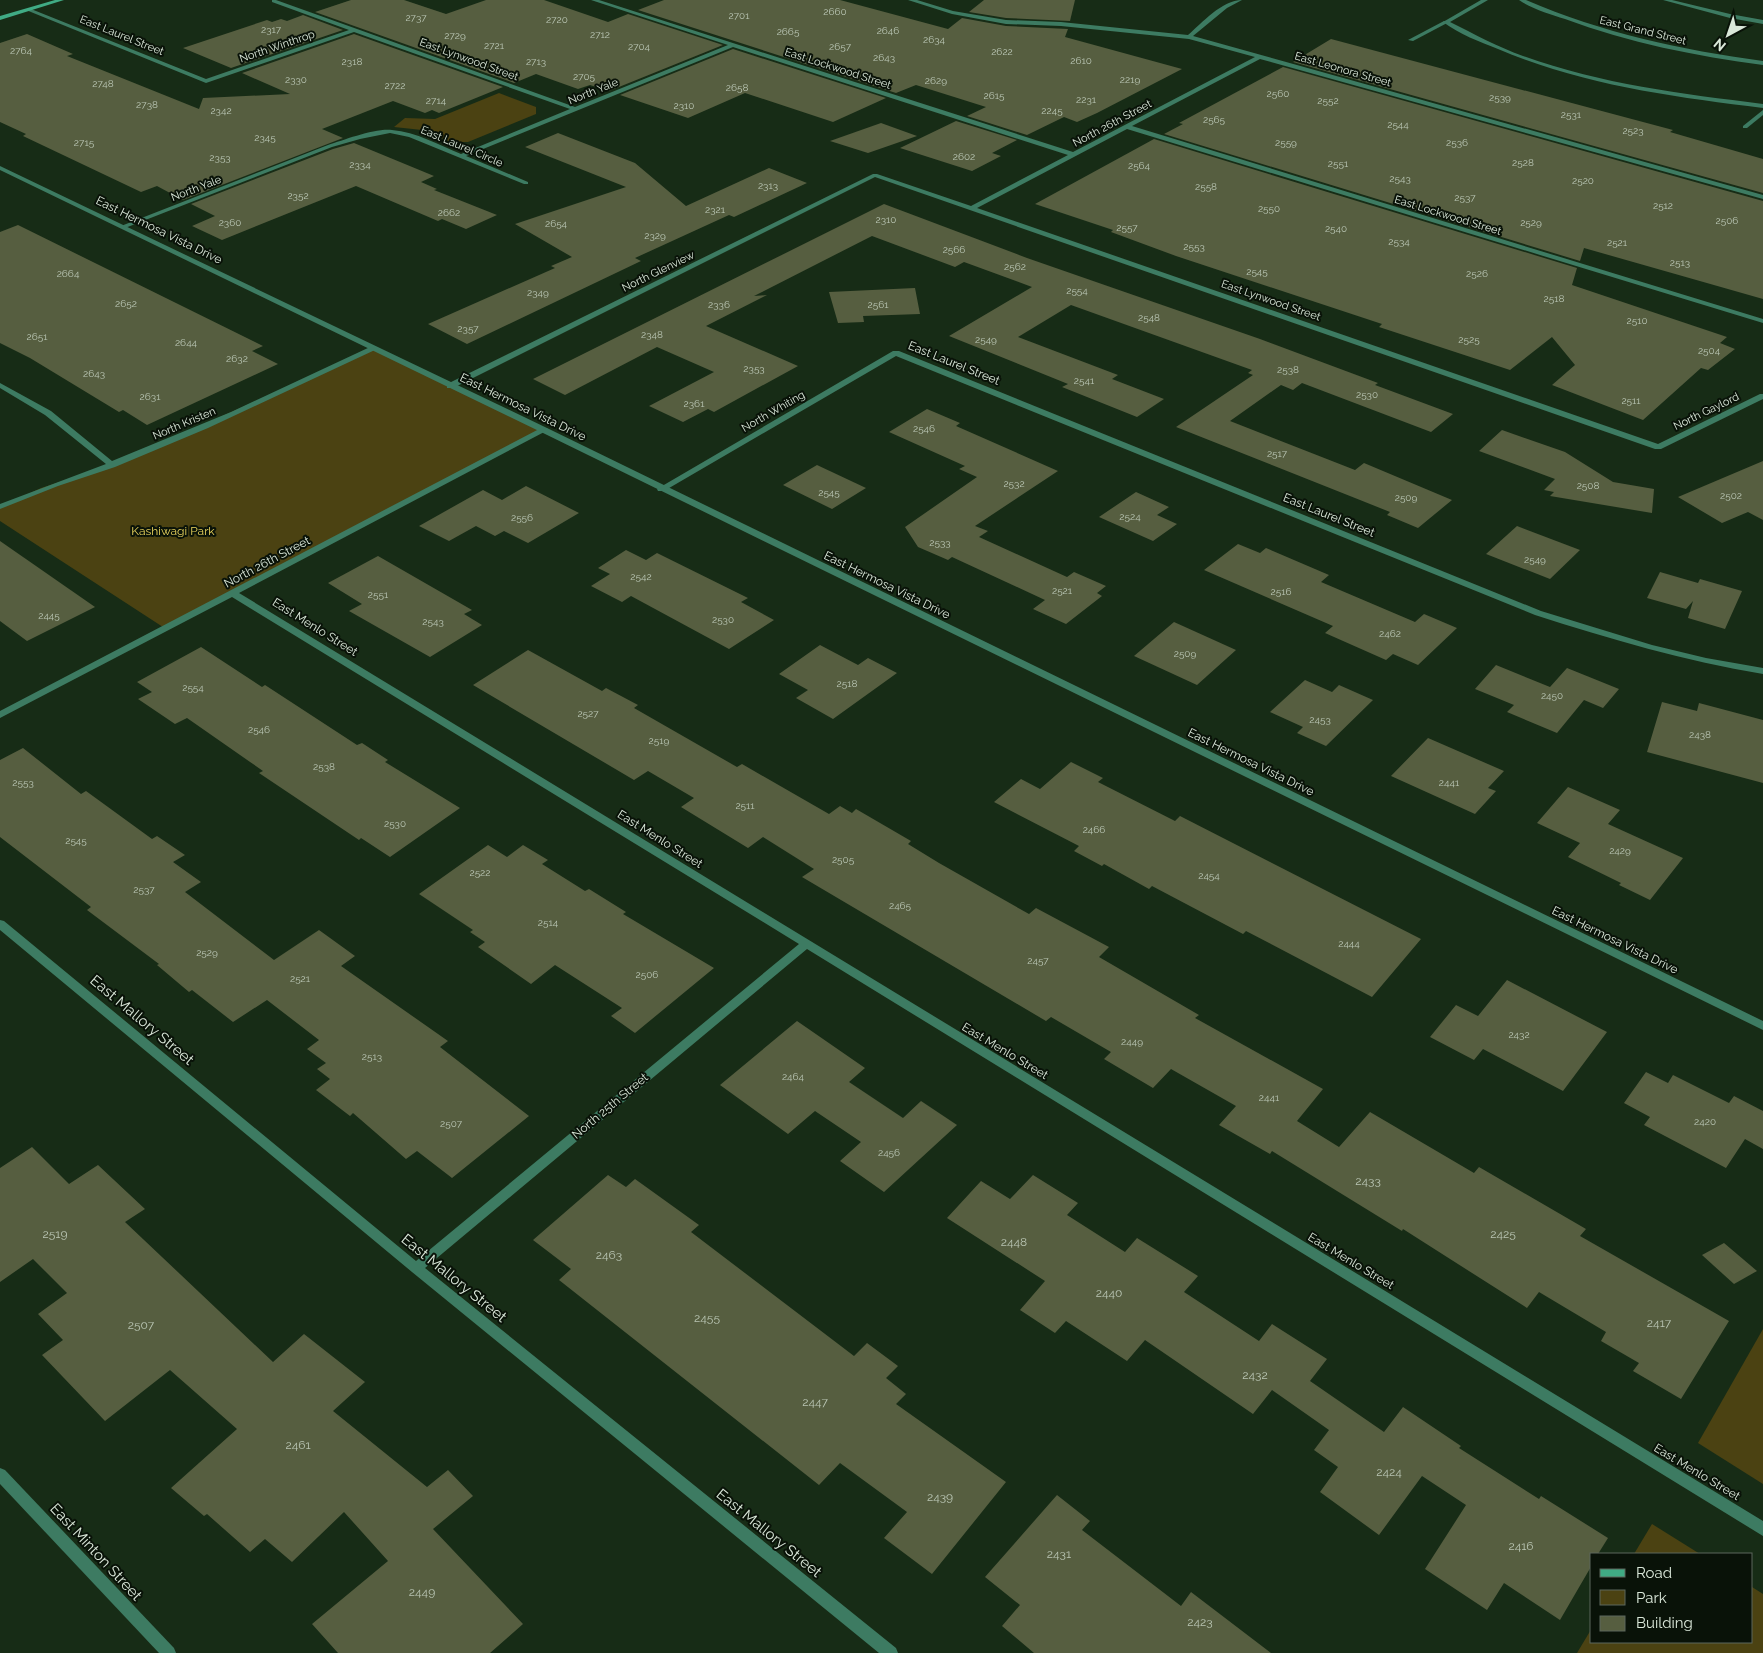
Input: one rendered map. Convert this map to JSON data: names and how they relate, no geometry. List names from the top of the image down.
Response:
{
  "streets": {
    "street": [
      "East Grand Street",
      "East Laurel Street",
      "North Winthrop",
      "East Lynwood Street",
      "East Lockwood Street",
      "East Leonora Street",
      "North Yale",
      "North 26th Street",
      "East Laurel Circle",
      "East Hermosa Vista Drive",
      "North Glenview",
      "North Whiting",
      "North Gaylord",
      "North Kristen",
      "East Menlo Street",
      "East Mallory Street",
      "North 25th Street",
      "East Minton Street"
    ]
  },
  "crossings": [
    ["East Laurel Street", "North Winthrop"],
    ["East Laurel Street", "North Whiting"],
    ["North Winthrop", "East Lynwood Street"],
    ["East Lynwood Street", "North Yale"],
    ["East Lynwood Street", "North 26th Street"],
    ["East Lynwood Street", "North Glenview"],
    ["East Lynwood Street", "North Gaylord"],
    ["East Lockwood Street", "North Yale"],
    ["East Lockwood Street", "North 26th Street"],
    ["East Leonora Street", "North 26th Street"],
    ["North Yale", "East Laurel Circle"],
    ["North Yale", "East Hermosa Vista Drive"],
    ["North 26th Street", "East Hermosa Vista Drive"],
    ["North 26th Street", "East Menlo Street"],
    ["East Hermosa Vista Drive", "North Glenview"],
    ["East Hermosa Vista Drive", "North Whiting"],
    ["East Hermosa Vista Drive", "North Kristen"],
    ["East Menlo Street", "North 25th Street"],
    ["East Mallory Street", "North 25th Street"]
  ],
  "parks": ["Kashiwagi Park"],
  "house_numbers": [
    "2660",
    "2701",
    "2737",
    "2720",
    "2317",
    "2646",
    "2665",
    "2712",
    "2729",
    "2634",
    "2721",
    "2704",
    "2657",
    "2764",
    "2622",
    "2643",
    "2610",
    "2318",
    "2713",
    "2705",
    "2330",
    "2219",
    "2629",
    "2748",
    "2722",
    "2658",
    "2560",
    "2615",
    "2539",
    "2231",
    "2714",
    "2552",
    "2738",
    "2310",
    "2342",
    "2245",
    "2531",
    "2565",
    "2544",
    "2523",
    "2345",
    "2715",
    "2559",
    "2536",
    "2602",
    "2353",
    "2528",
    "2551",
    "2334",
    "2564",
    "2543",
    "2520",
    "2313",
    "2558",
    "2352",
    "2537",
    "2512",
    "2550",
    "2321",
    "2662",
    "2310",
    "2506",
    "2360",
    "2529",
    "2654",
    "2557",
    "2540",
    "2329",
    "2534",
    "2521",
    "2553",
    "2566",
    "2513",
    "2562",
    "2545",
    "2664",
    "2526",
    "2554",
    "2349",
    "2518",
    "2652",
    "2336",
    "2561",
    "2548",
    "2510",
    "2357",
    "2348",
    "2651",
    "2549",
    "2525",
    "2644",
    "2504",
    "2632",
    "2353",
    "2538",
    "2643",
    "2541",
    "2530",
    "2631",
    "2511",
    "2361",
    "2546",
    "2517",
    "2532",
    "2508",
    "2545",
    "2502",
    "2509",
    "2524",
    "2556",
    "2533",
    "2549",
    "2542",
    "2521",
    "2516",
    "2551",
    "2445",
    "2530",
    "2543",
    "2462",
    "2509",
    "2518",
    "2554",
    "2450",
    "2527",
    "2453",
    "2546",
    "2438",
    "2519",
    "2538",
    "2553",
    "2441",
    "2511",
    "2530",
    "2466",
    "2545",
    "2429",
    "2505",
    "2522",
    "2454",
    "2537",
    "2465",
    "2514",
    "2444",
    "2529",
    "2457",
    "2506",
    "2521",
    "2432",
    "2449",
    "2513",
    "2464",
    "2441",
    "2420",
    "2507",
    "2456",
    "2433",
    "2519",
    "2425",
    "2448",
    "2463",
    "2440",
    "2455",
    "2417",
    "2507",
    "2432",
    "2447",
    "2461",
    "2424",
    "2439",
    "2416",
    "2431",
    "2449",
    "2423"
  ],
  "legend": ["Road", "Park", "Building"],
  "north": "bottom left"
}
